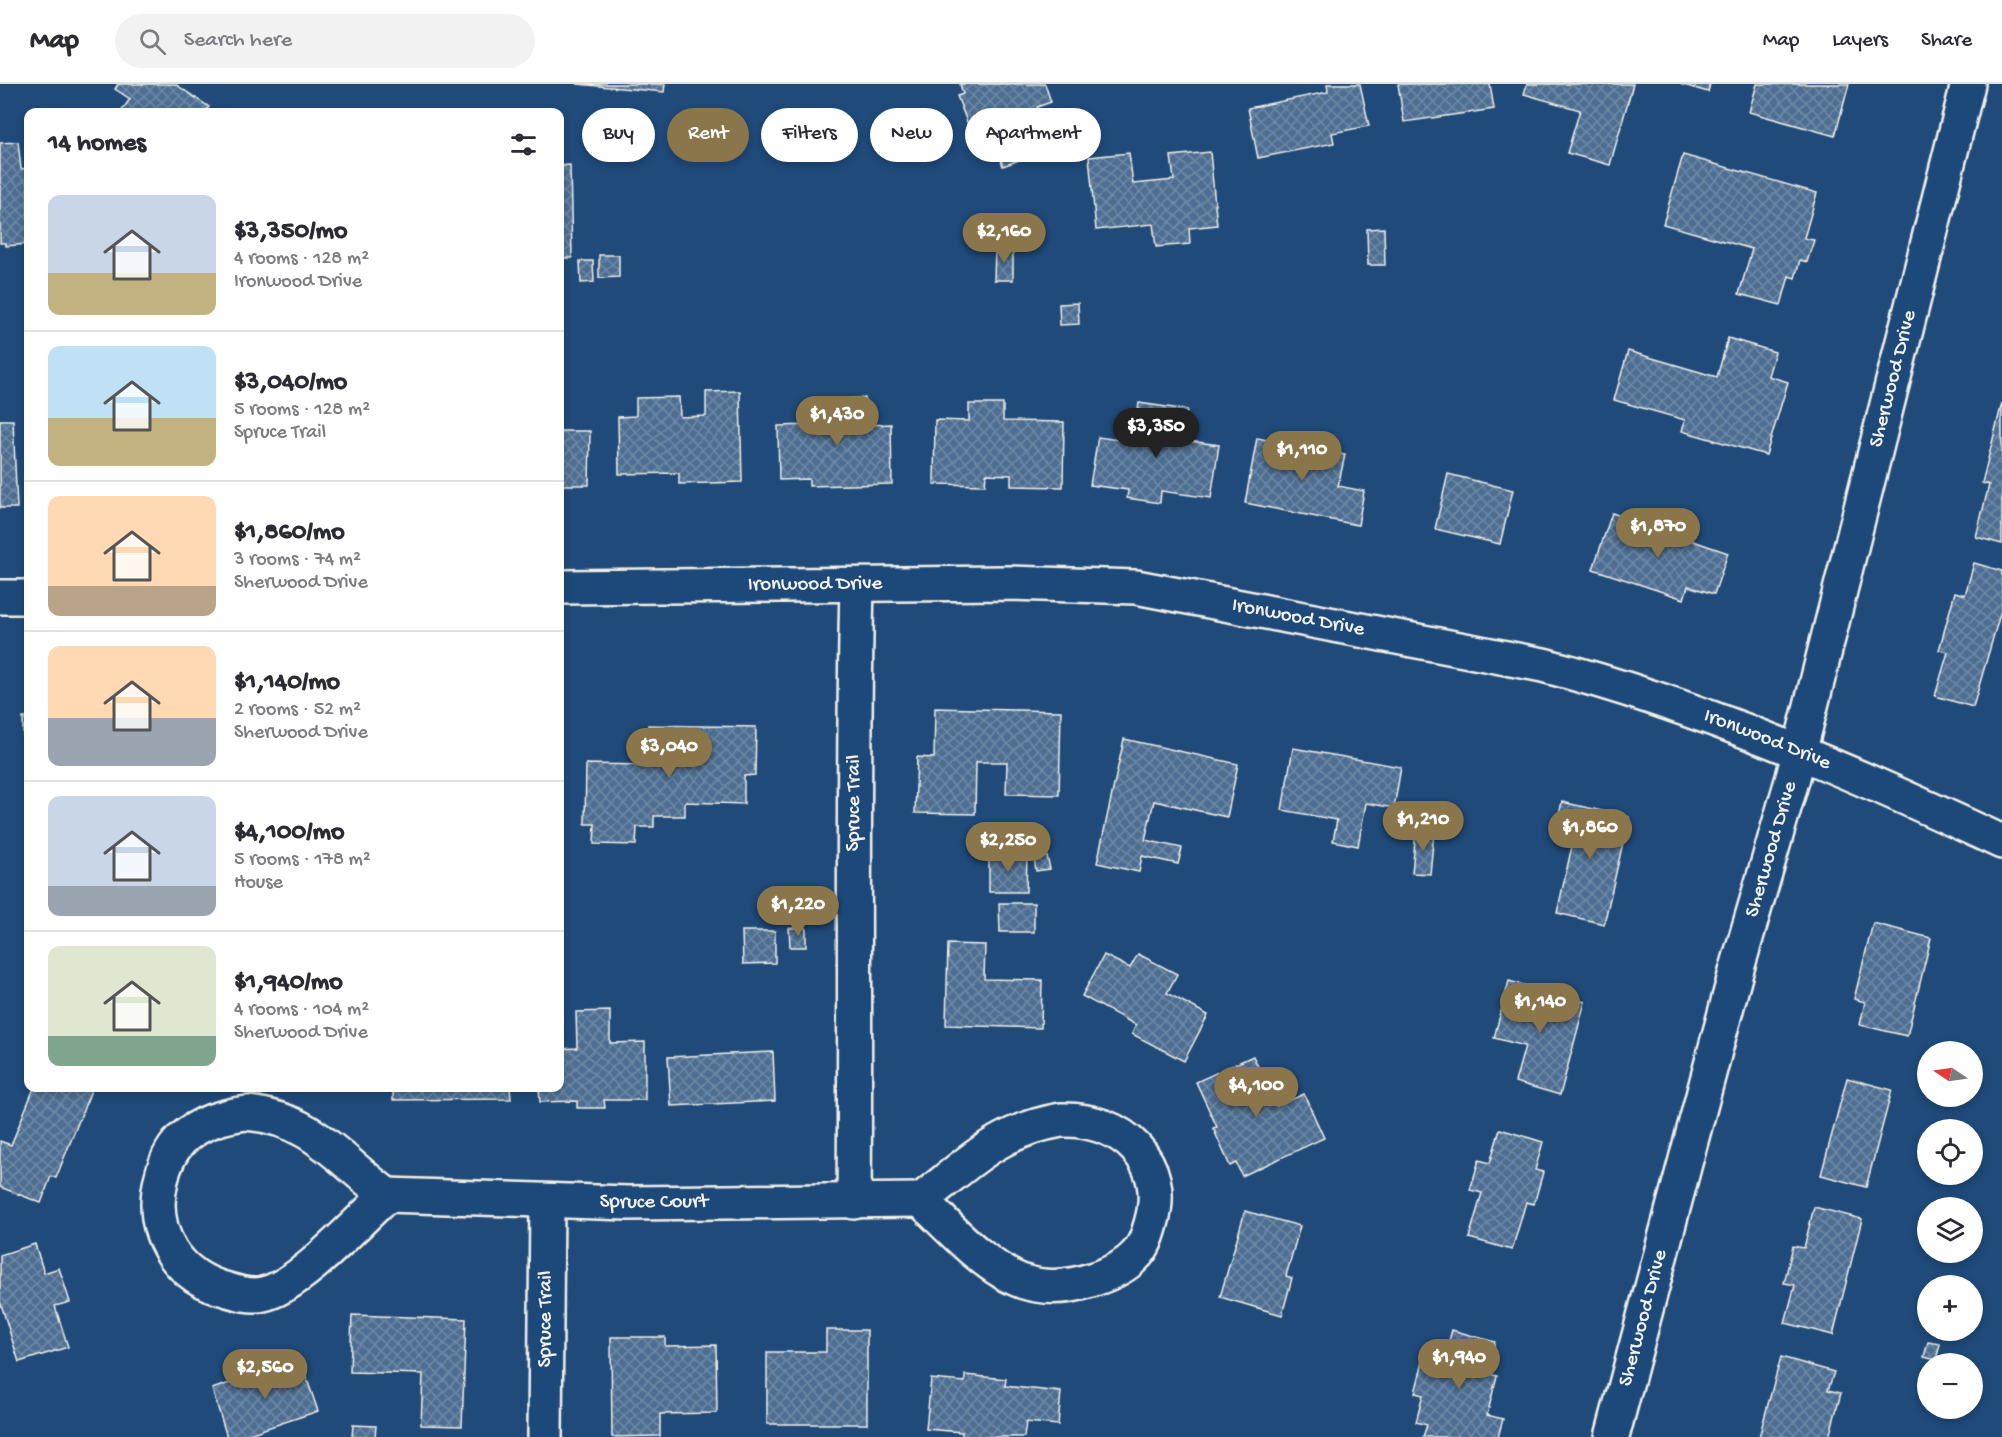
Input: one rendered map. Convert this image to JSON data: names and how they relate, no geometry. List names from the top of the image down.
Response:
{
  "streets": {
    "street": [
      "Sherwood Drive",
      "Ironwood Drive",
      "Spruce Trail",
      "Spruce Court"
    ]
  },
  "crossings": [
    ["Sherwood Drive", "Ironwood Drive"],
    ["Ironwood Drive", "Spruce Trail"],
    ["Spruce Trail", "Spruce Court"]
  ],
  "north": "left",
  "page": {
    "header": "Map",
    "search": "Search here",
    "nav": ["Map", "Layers", "Share"],
    "chip": [
      "Buy",
      "Rent",
      "Filters",
      "New",
      "Apartment"
    ],
    "heading": "14 homes",
    "list": [
      {
        "name": "$3,350/mo",
        "note": "4 rooms · 128 m² · Ironwood Drive"
      },
      {
        "name": "$3,040/mo",
        "note": "5 rooms · 128 m² · Spruce Trail"
      },
      {
        "name": "$1,860/mo",
        "note": "3 rooms · 74 m² · Sherwood Drive"
      },
      {
        "name": "$1,140/mo",
        "note": "2 rooms · 52 m² · Sherwood Drive"
      },
      {
        "name": "$4,100/mo",
        "note": "5 rooms · 178 m² · House"
      },
      {
        "name": "$1,940/mo",
        "note": "4 rooms · 104 m² · Sherwood Drive"
      }
    ],
    "price": [
      "$2,160",
      "$1,430",
      "$3,350",
      "$1,110",
      "$1,870",
      "$3,040",
      "$1,210",
      "$1,860",
      "$2,250",
      "$1,220",
      "$1,140",
      "$4,100",
      "$1,940",
      "$2,560"
    ],
    "map_buttons": ["+", "−"]
  }
}
